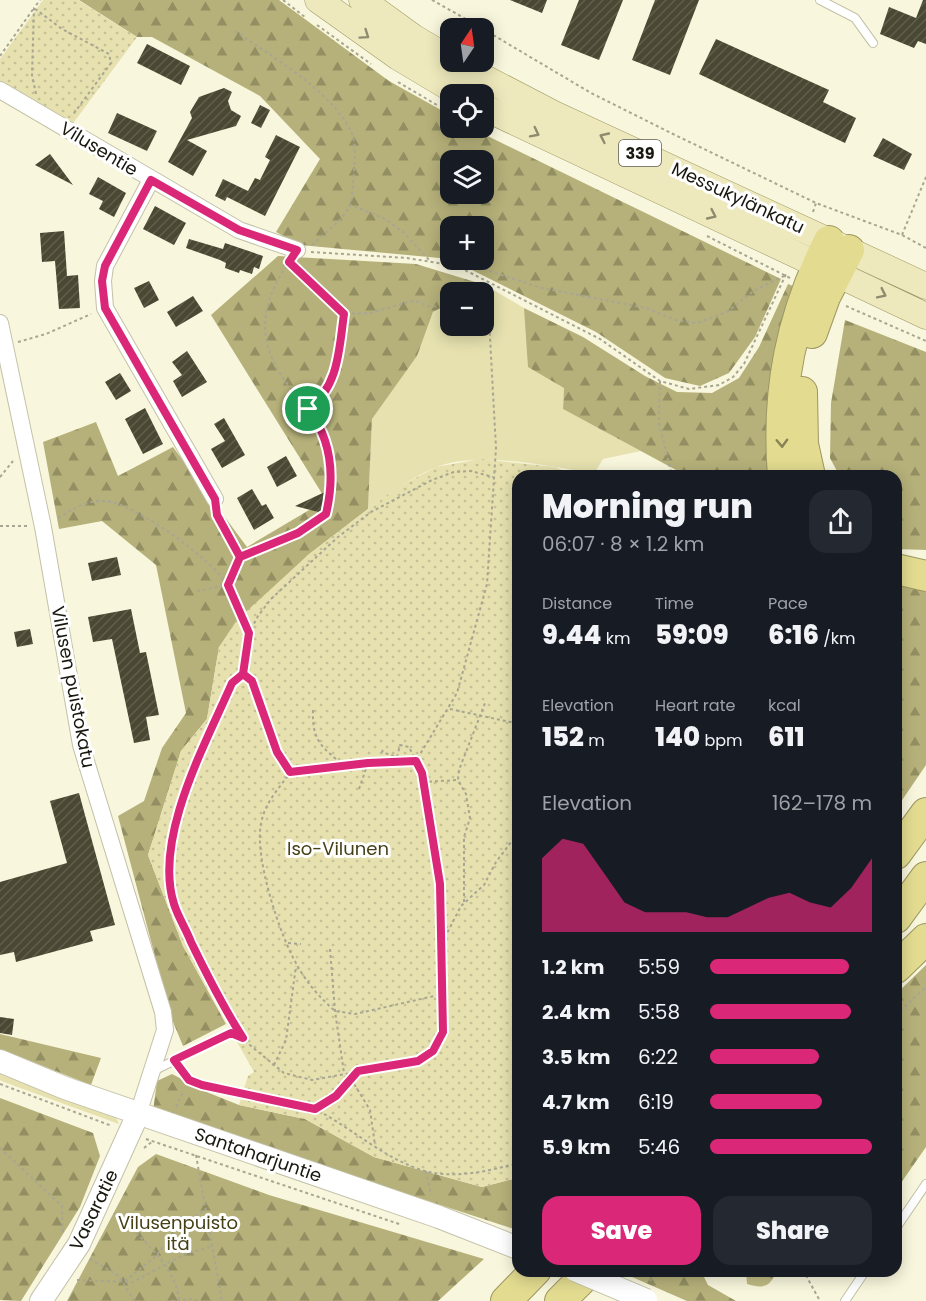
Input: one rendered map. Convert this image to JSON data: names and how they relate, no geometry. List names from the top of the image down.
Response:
{
  "streets": {
    "main road": [
      "339",
      "Messukylänkatu",
      "Santaharjuntie",
      "Vasaratie"
    ],
    "street": ["Vilusentie", "Vilusen puistokatu"]
  },
  "crossings": [
    ["Vilusen puistokatu", "Santaharjuntie"],
    ["Vilusen puistokatu", "Vasaratie"],
    ["Santaharjuntie", "Vasaratie"]
  ],
  "parks": ["Iso-Vilunen", "Vilusenpuisto itä"],
  "north": "top",
  "page": {
    "map_buttons": ["+", "−"],
    "heading": ["Morning run", "06:07 · 8 × 1.2 km"],
    "stats": [
      ["Distance", "9.44 km"],
      ["Time", "59:09"],
      ["Pace", "6:16 /km"],
      ["Elevation", "152 m"],
      ["Heart rate", "140 bpm"],
      ["kcal", "611"]
    ],
    "chart": ["Elevation", "162–178 m"],
    "list": [
      {
        "name": "1.2 km",
        "note": "5:59"
      },
      {
        "name": "2.4 km",
        "note": "5:58"
      },
      {
        "name": "3.5 km",
        "note": "6:22"
      },
      {
        "name": "4.7 km",
        "note": "6:19"
      },
      {
        "name": "5.9 km",
        "note": "5:46"
      }
    ],
    "buttons": ["Save", "Share"]
  }
}
